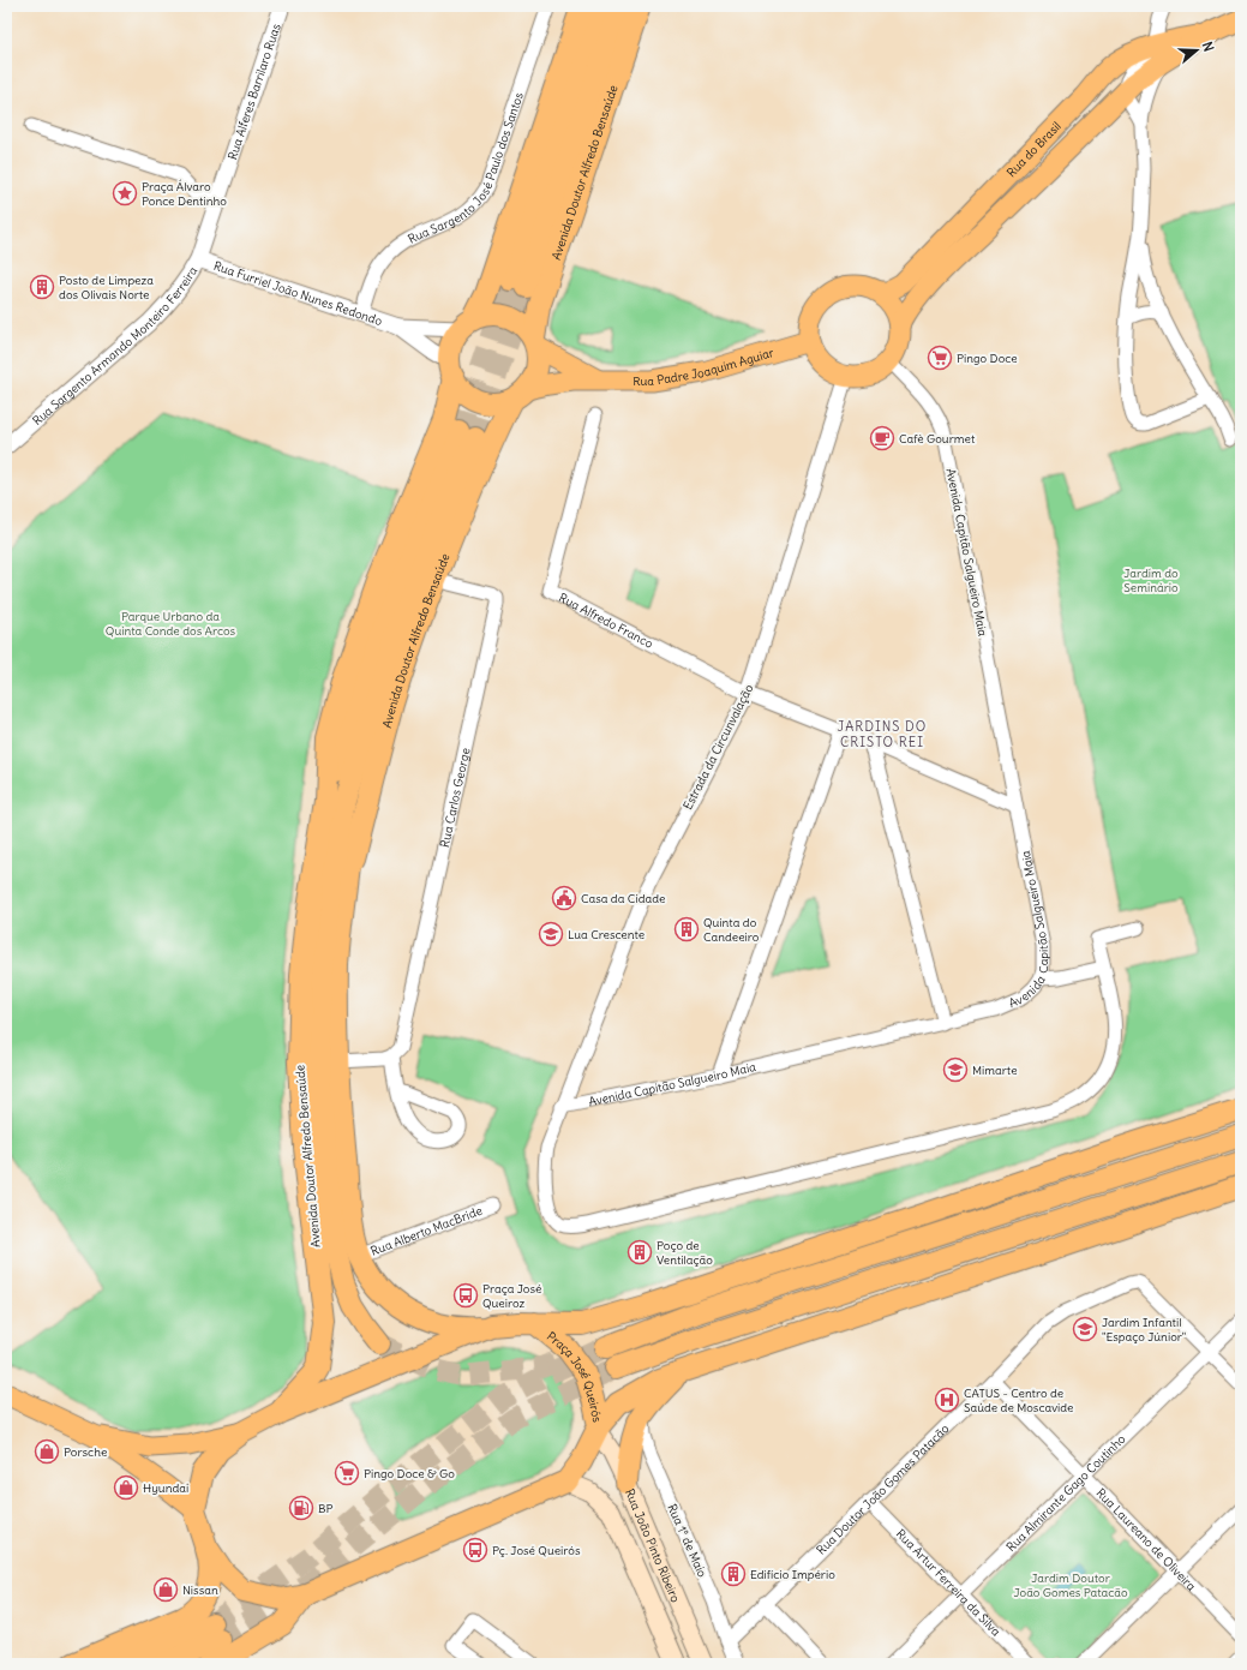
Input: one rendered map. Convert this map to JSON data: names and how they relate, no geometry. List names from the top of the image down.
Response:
{
  "streets": {
    "highway": ["Avenida Doutor Alfredo Bensaúde", "Praça José Queirós"],
    "main road": ["Rua do Brasil", "Rua Padre Joaquim Aguiar", "Rua João Pinto Ribeiro"],
    "street": [
      "Rua Alferes Barrilaro Ruas",
      "Rua Sargento José Paulo dos Santos",
      "Rua Furriel João Nunes Redondo",
      "Rua Sargento Armando Monteiro Ferreira",
      "Avenida Capitão Salgueiro Maia",
      "Rua Alfredo Franco",
      "Estrada da Circunvalação",
      "Rua Carlos George",
      "Rua Alberto MacBride",
      "Rua Doutor João Gomes Patacão",
      "Rua Almirante Gago Coutinho",
      "Rua Laureano de Oliveira",
      "Rua 1º de Maio",
      "Rua Artur Ferreira da Silva"
    ]
  },
  "crossings": [
    ["Rua Alferes Barrilaro Ruas", "Rua Furriel João Nunes Redondo"],
    ["Rua Alferes Barrilaro Ruas", "Rua Sargento Armando Monteiro Ferreira"],
    ["Rua do Brasil", "Rua Padre Joaquim Aguiar"],
    ["Rua do Brasil", "Avenida Capitão Salgueiro Maia"],
    ["Rua do Brasil", "Estrada da Circunvalação"],
    ["Rua Sargento José Paulo dos Santos", "Rua Furriel João Nunes Redondo"],
    ["Avenida Doutor Alfredo Bensaúde", "Rua Furriel João Nunes Redondo"],
    ["Avenida Doutor Alfredo Bensaúde", "Rua Padre Joaquim Aguiar"],
    ["Avenida Doutor Alfredo Bensaúde", "Rua Carlos George"],
    ["Avenida Doutor Alfredo Bensaúde", "Rua Alberto MacBride"],
    ["Avenida Doutor Alfredo Bensaúde", "Praça José Queirós"],
    ["Rua Furriel João Nunes Redondo", "Rua Sargento Armando Monteiro Ferreira"],
    ["Rua Furriel João Nunes Redondo", "Rua Padre Joaquim Aguiar"],
    ["Rua Padre Joaquim Aguiar", "Avenida Capitão Salgueiro Maia"],
    ["Rua Padre Joaquim Aguiar", "Estrada da Circunvalação"],
    ["Avenida Capitão Salgueiro Maia", "Estrada da Circunvalação"],
    ["Rua Alfredo Franco", "Estrada da Circunvalação"],
    ["Praça José Queirós", "Rua João Pinto Ribeiro"],
    ["Rua Doutor João Gomes Patacão", "Rua Almirante Gago Coutinho"],
    ["Rua Doutor João Gomes Patacão", "Rua Laureano de Oliveira"],
    ["Rua Doutor João Gomes Patacão", "Rua 1º de Maio"],
    ["Rua Doutor João Gomes Patacão", "Rua Artur Ferreira da Silva"],
    ["Rua Almirante Gago Coutinho", "Rua Laureano de Oliveira"],
    ["Rua Almirante Gago Coutinho", "Rua Artur Ferreira da Silva"]
  ],
  "districts": ["JARDINS DO CRISTO REI"],
  "parks": ["Jardim do Seminário", "Parque Urbano da Quinta Conde dos Arcos", "Jardim Doutor João Gomes Patacão"],
  "places": {
    "place": ["Praça Álvaro Ponce Dentinho"],
    "building": [
      "Posto de Limpeza dos Olivais Norte",
      "Quinta do Candeeiro",
      "Poço de Ventilação",
      "Edifício Império"
    ],
    "supermarket": ["Pingo Doce", "Pingo Doce & Go"],
    "cafe": ["Cafè Gourmet"],
    "public building": ["Casa da Cidade"],
    "school or university": ["Lua Crescente", "Mimarte", "Jardim Infantil \"Espaço Júnior\""],
    "bus stop": ["Praça José Queiroz", "Pç. José Queirós"],
    "hospital": ["CATUS - Centro de Saúde de Moscavide"],
    "shop": ["Porsche", "Hyundai", "Nissan"],
    "fuel station": ["BP"]
  },
  "north": "right"
}
